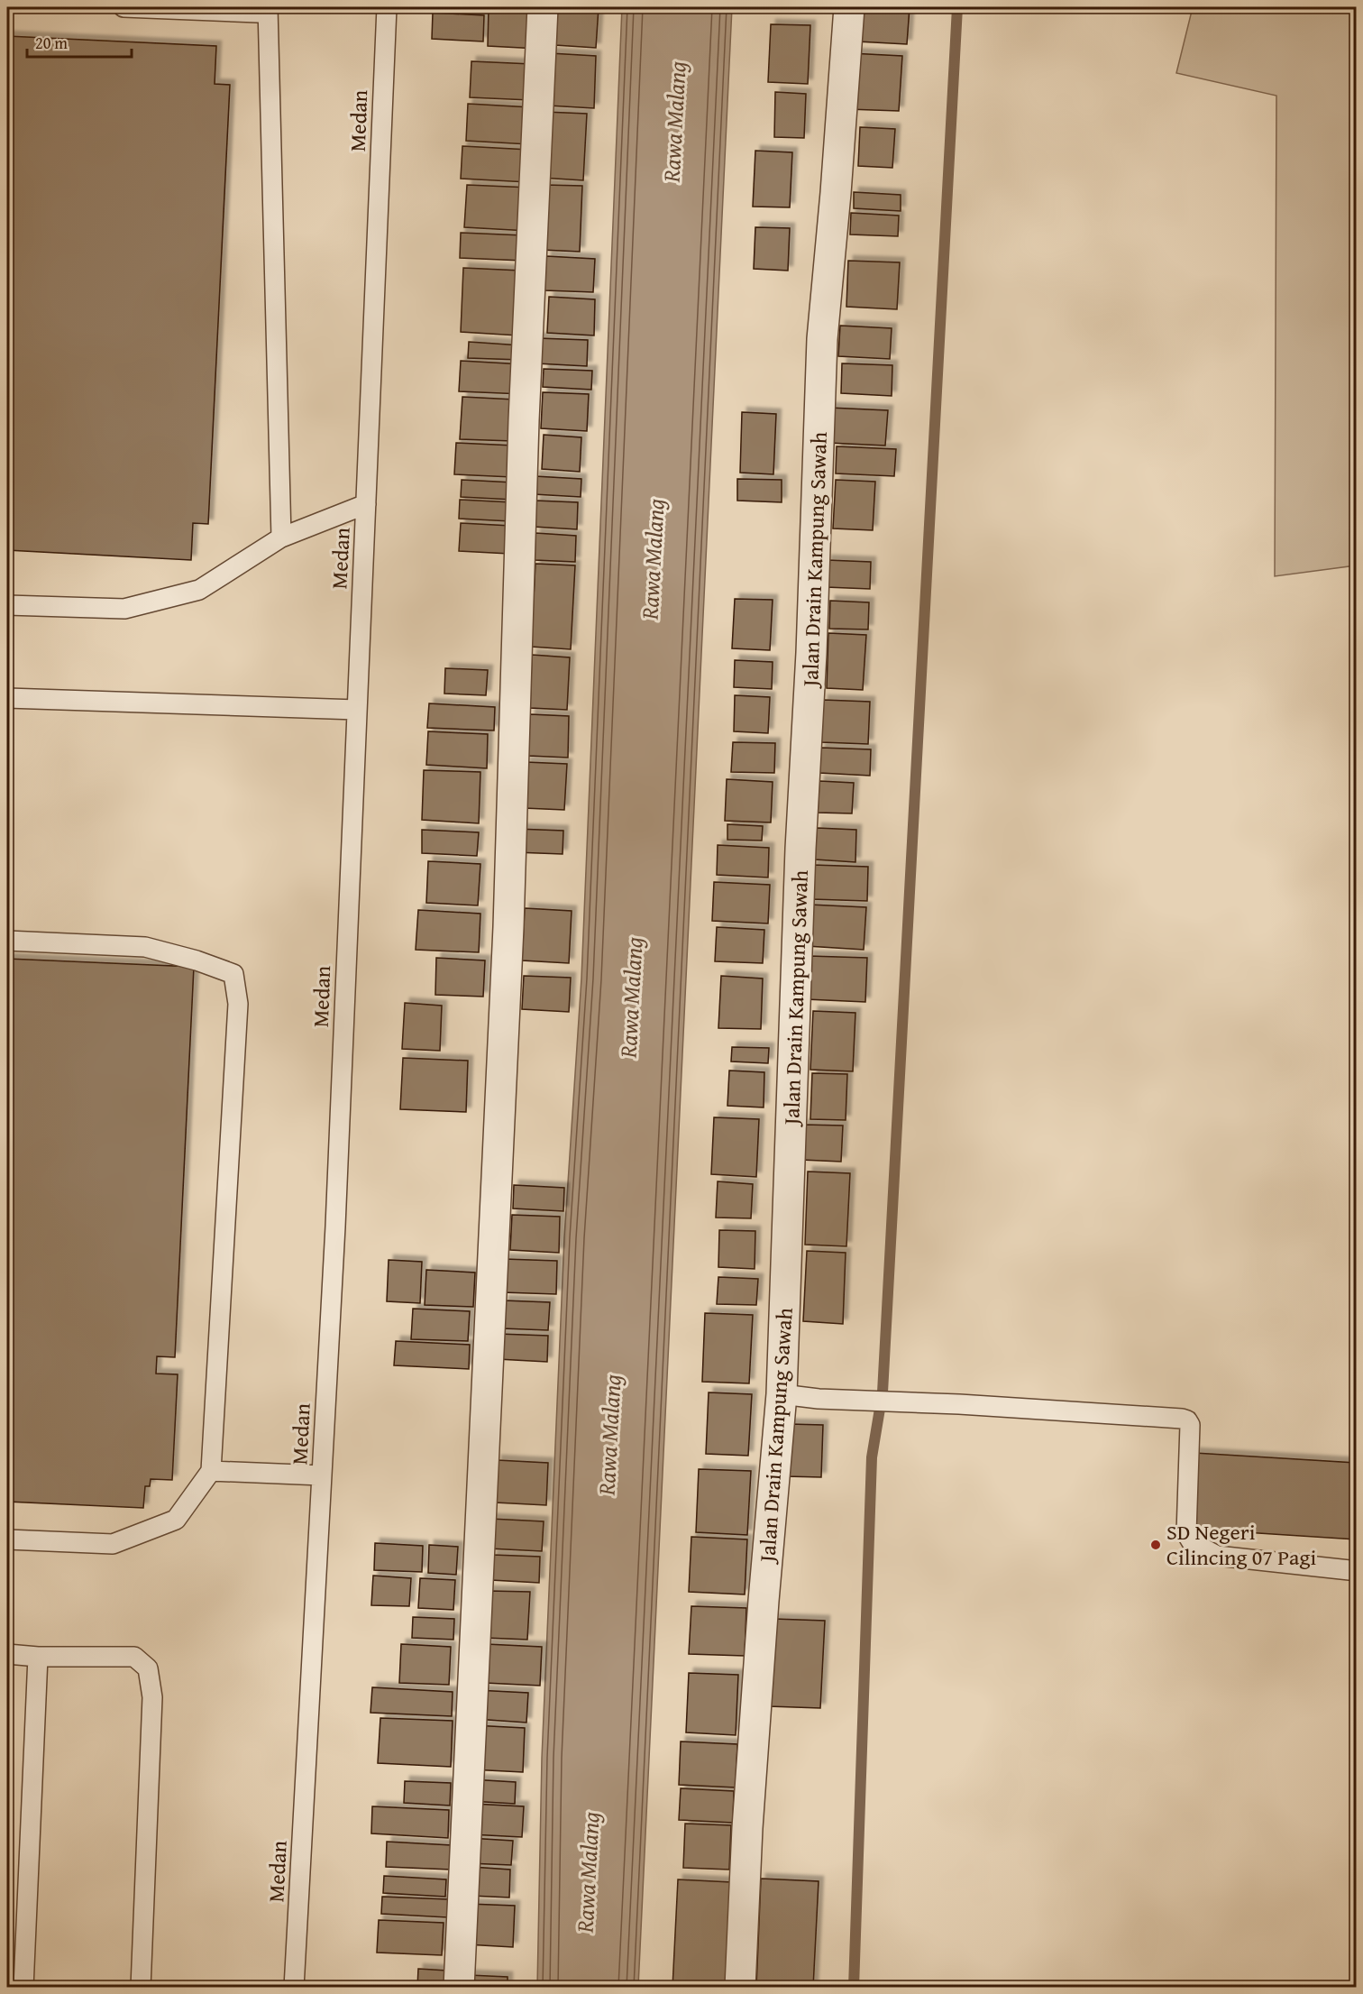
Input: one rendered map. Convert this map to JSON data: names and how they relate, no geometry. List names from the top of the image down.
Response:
{
  "streets": {
    "street": ["Jalan Drain Kampung Sawah"],
    "lane": ["Medan"]
  },
  "water": ["Rawa Malang"],
  "places": ["SD Negeri Cilincing 07 Pagi"],
  "scale_bar": "20 m"
}
